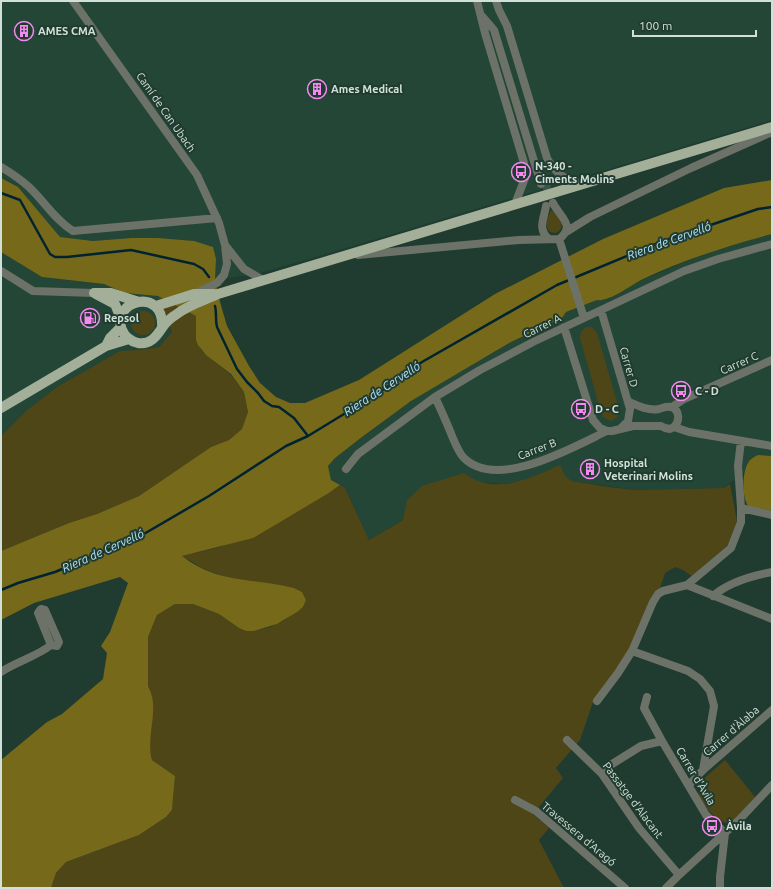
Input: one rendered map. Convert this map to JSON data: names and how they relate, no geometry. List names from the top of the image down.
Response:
{
  "streets": {
    "street": [
      "Camí de Can Ubach",
      "Carrer A",
      "Carrer C",
      "Carrer D",
      "Carrer B",
      "Carrer d'Àlaba",
      "Carrer d'Àvila",
      "Passatge d'Alacant",
      "Travessera d'Aragó"
    ]
  },
  "crossings": [
    ["Carrer A", "Carrer D"],
    ["Carrer A", "Carrer B"],
    ["Carrer C", "Carrer B"],
    ["Carrer D", "Carrer B"],
    ["Carrer d'Àlaba", "Carrer d'Àvila"]
  ],
  "water": ["Riera de Cervelló"],
  "places": {
    "building": ["AMES CMA", "Ames Medical", "Hospital Veterinari Molins"],
    "bus stop": [
      "N-340 - Ciments Molins",
      "C - D",
      "D - C",
      "Àvila"
    ],
    "fuel station": ["Repsol"]
  },
  "scale_bar": "100 m"
}
